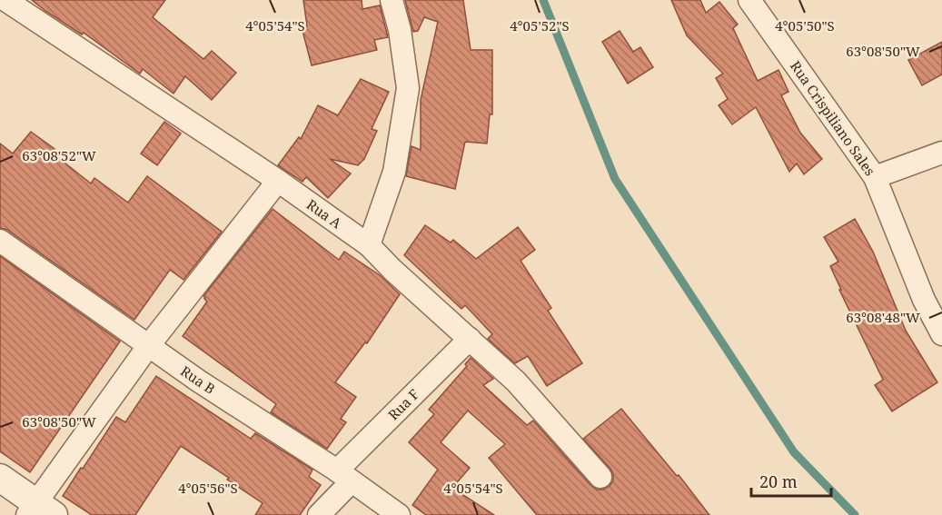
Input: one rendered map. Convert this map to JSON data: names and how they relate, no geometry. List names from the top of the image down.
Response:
{
  "streets": {
    "street": [
      "Rua Crispiliano Sales",
      "Rua A",
      "Rua B",
      "Rua F"
    ]
  },
  "crossings": [
    ["Rua A", "Rua F"],
    ["Rua B", "Rua F"]
  ],
  "scale_bar": "20 m",
  "coordinates": [
    "4°05'54\"S",
    "4°05'52\"S",
    "4°05'50\"S",
    "63°08'50\"W",
    "63°08'52\"W",
    "63°08'48\"W",
    "4°05'56\"S"
  ]
}
